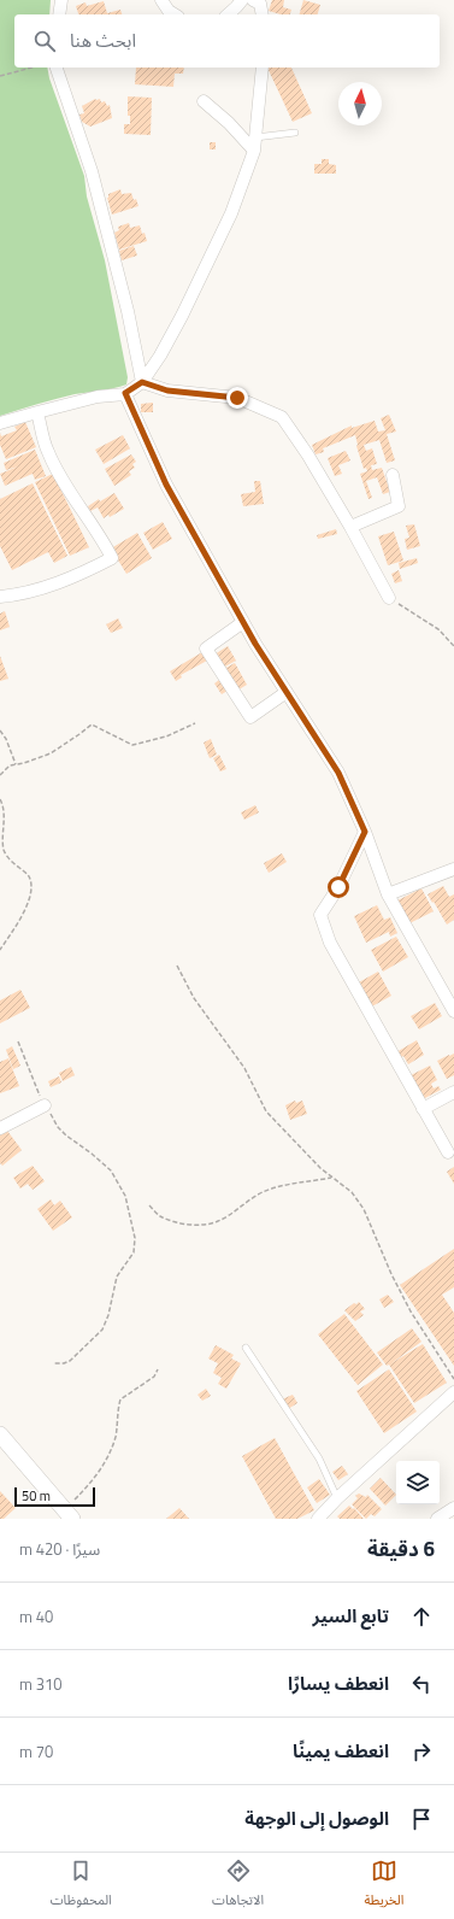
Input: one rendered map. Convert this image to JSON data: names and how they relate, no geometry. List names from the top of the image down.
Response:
{
  "scale_bar": "50 m",
  "north": "top",
  "page": {
    "search": "ابحث هنا",
    "scale": "50 m",
    "heading": ["6 دقيقة", "سيرًا · 420 m"],
    "list": [
      ["تابع السير", "40 m"],
      ["انعطف يسارًا", "310 m"],
      ["انعطف يمينًا", "70 m"],
      "الوصول إلى الوجهة"
    ],
    "nav": ["الخريطة", "الاتجاهات", "المحفوظات"]
  }
}
